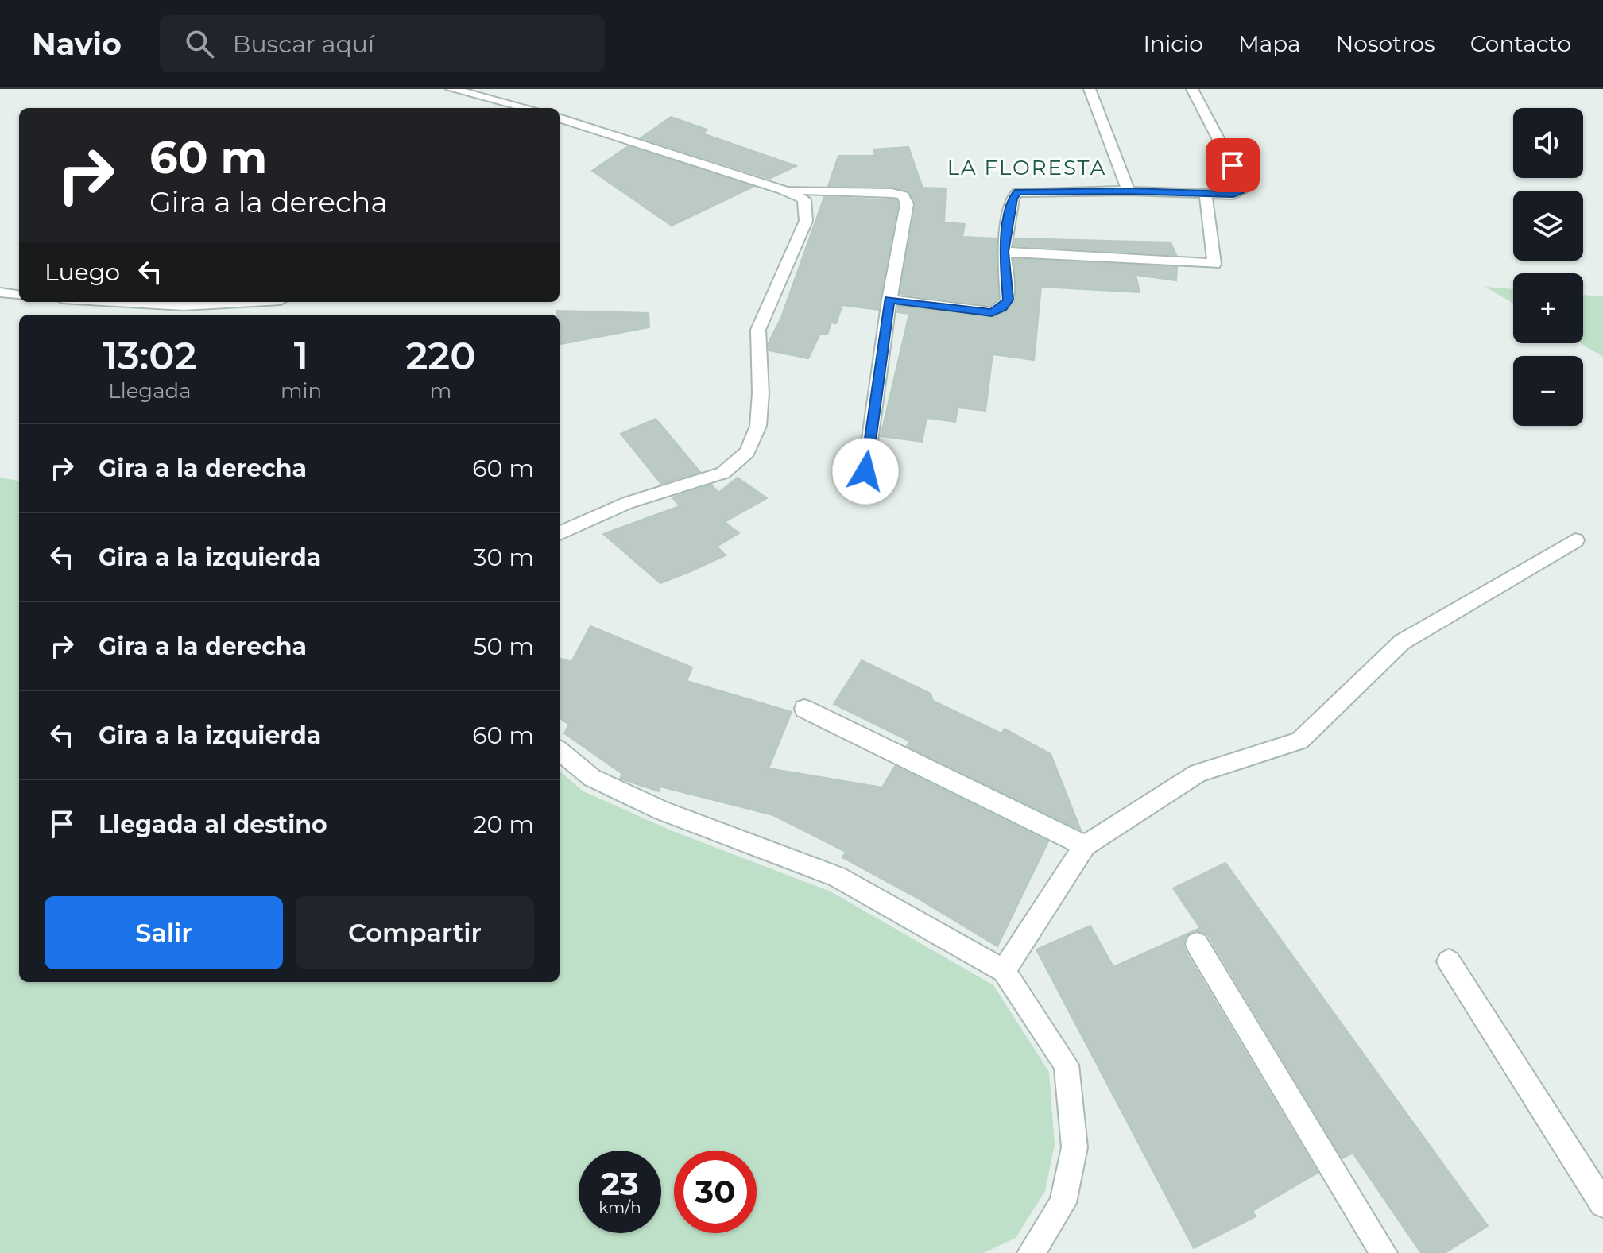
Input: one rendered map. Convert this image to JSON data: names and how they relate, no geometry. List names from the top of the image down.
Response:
{
  "districts": ["LA FLORESTA"],
  "page": {
    "header": "Navio",
    "search": "Buscar aquí",
    "nav": [
      "Inicio",
      "Mapa",
      "Nosotros",
      "Contacto"
    ],
    "map_buttons": ["+", "−"],
    "turn": ["60 m", "Gira a la derecha"],
    "then": "Luego",
    "eta": [
      "13:02",
      "Llegada",
      "1",
      "min",
      "220",
      "m"
    ],
    "list": [
      {
        "name": "Gira a la derecha",
        "value": "60 m"
      },
      {
        "name": "Gira a la izquierda",
        "value": "30 m"
      },
      {
        "name": "Gira a la derecha",
        "value": "50 m"
      },
      {
        "name": "Gira a la izquierda",
        "value": "60 m"
      },
      {
        "name": "Llegada al destino",
        "value": "20 m"
      }
    ],
    "buttons": ["Salir", "Compartir"],
    "speed": "23 km/h",
    "limit": "30"
  }
}
